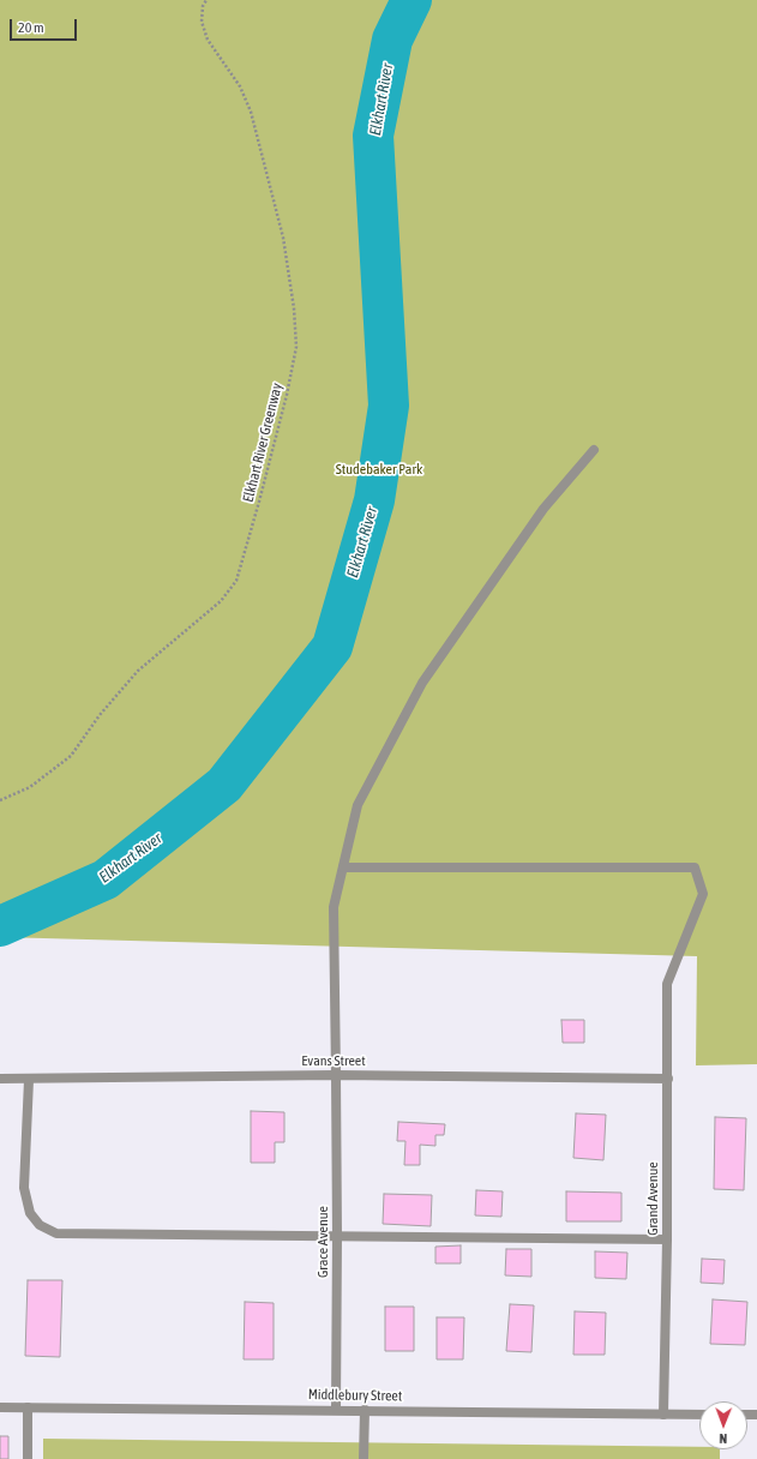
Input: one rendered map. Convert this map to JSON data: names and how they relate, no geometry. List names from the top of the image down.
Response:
{
  "streets": {
    "street": [
      "Evans Street",
      "Grand Avenue",
      "Grace Avenue",
      "Middlebury Street"
    ],
    "path": ["Elkhart River Greenway"]
  },
  "crossings": [
    ["Evans Street", "Grand Avenue"],
    ["Evans Street", "Grace Avenue"],
    ["Grand Avenue", "Grace Avenue"],
    ["Grand Avenue", "Middlebury Street"],
    ["Grace Avenue", "Middlebury Street"]
  ],
  "water": ["Elkhart River"],
  "parks": ["Studebaker Park"],
  "scale_bar": "20 m",
  "north": "bottom"
}
